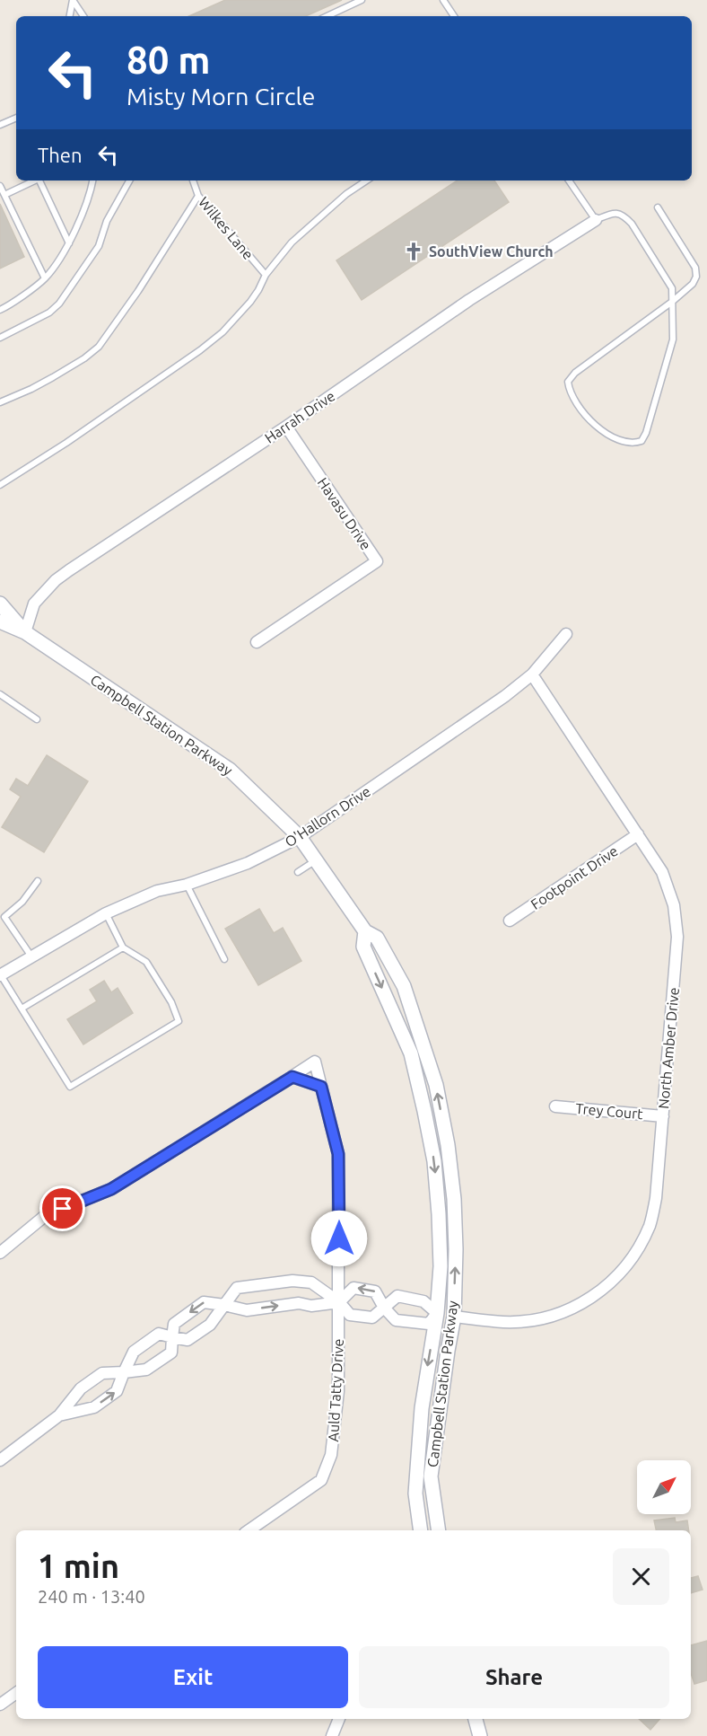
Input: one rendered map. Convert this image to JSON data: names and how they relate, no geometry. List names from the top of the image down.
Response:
{
  "streets": {
    "street": [
      "Harrah Drive",
      "Havasu Drive",
      "Campbell Station Parkway",
      "O'Hallorn Drive",
      "Footpoint Drive",
      "North Amber Drive",
      "Trey Court",
      "Auld Tatty Drive"
    ],
    "lane": ["Wilkes Lane"]
  },
  "crossings": [
    ["Harrah Drive", "Havasu Drive"],
    ["Harrah Drive", "Campbell Station Parkway"],
    ["Campbell Station Parkway", "O'Hallorn Drive"],
    ["Campbell Station Parkway", "North Amber Drive"],
    ["O'Hallorn Drive", "North Amber Drive"],
    ["Footpoint Drive", "North Amber Drive"],
    ["North Amber Drive", "Trey Court"]
  ],
  "places": {
    "church": ["SouthView Church"]
  },
  "north": "top right",
  "page": {
    "turn": ["80 m", "Misty Morn Circle"],
    "then": "Then",
    "heading": ["1 min", "240 m · 13:40"],
    "buttons": ["Exit", "Share"]
  }
}
